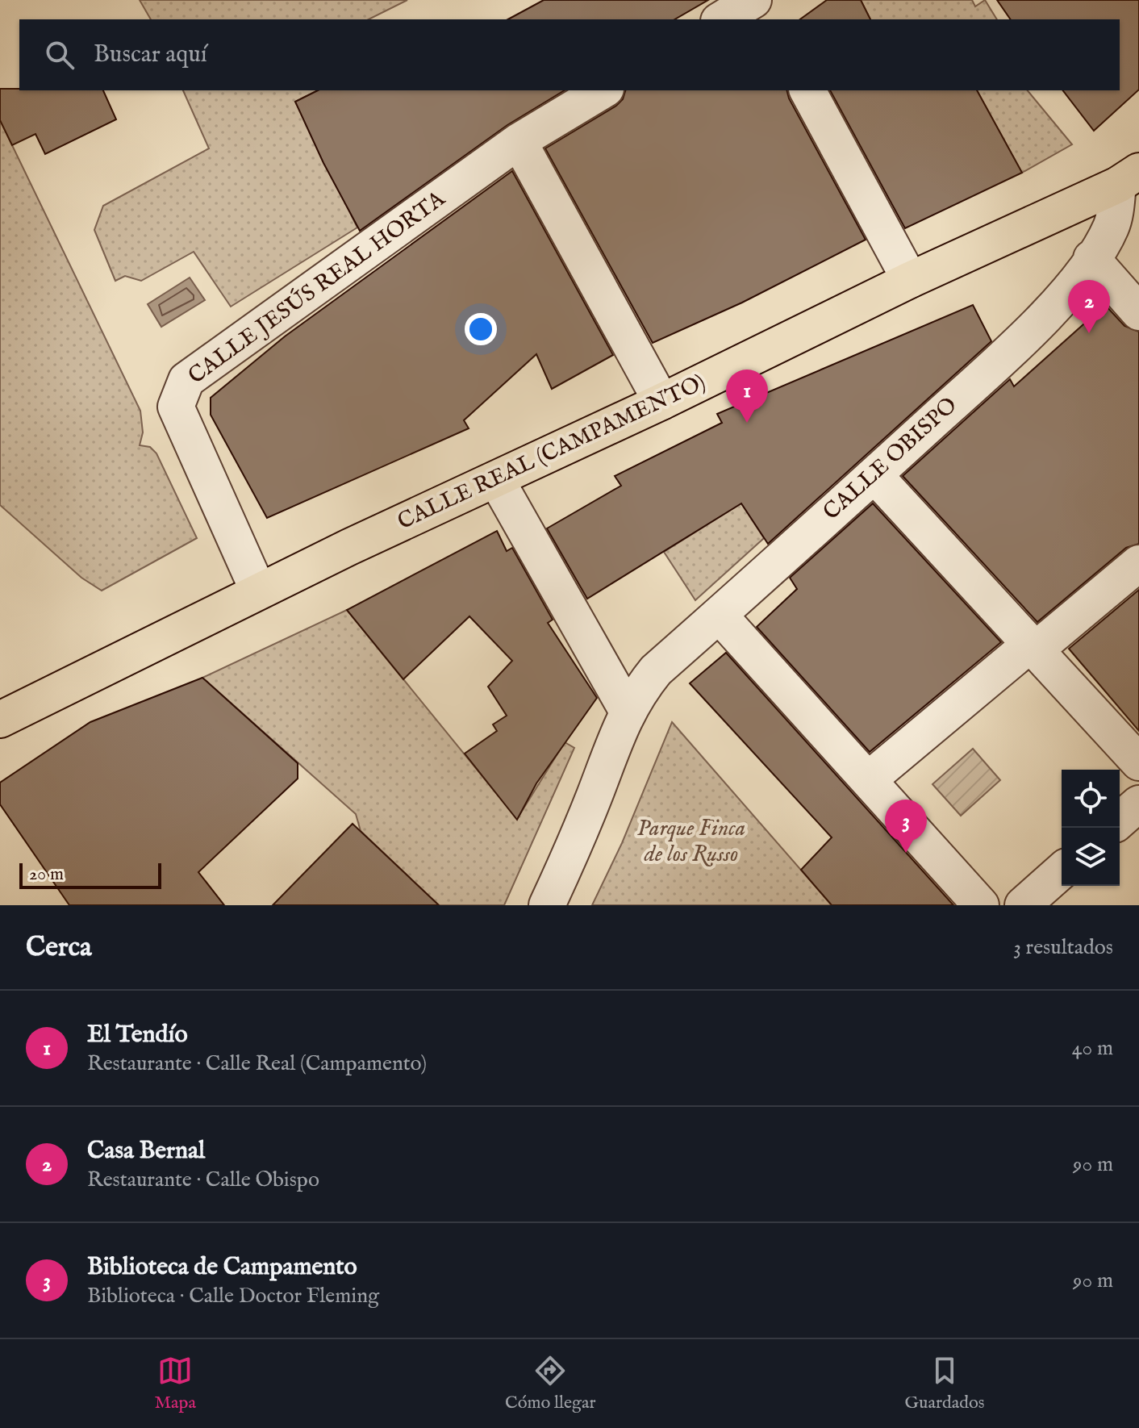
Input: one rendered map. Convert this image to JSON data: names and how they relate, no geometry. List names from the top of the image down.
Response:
{
  "streets": {
    "highway": ["CALLE REAL (CAMPAMENTO)"],
    "street": ["CALLE JESÚS REAL HORTA", "CALLE OBISPO"]
  },
  "crossings": [
    ["CALLE JESÚS REAL HORTA", "CALLE REAL (CAMPAMENTO)"],
    ["CALLE REAL (CAMPAMENTO)", "CALLE OBISPO"]
  ],
  "parks": ["Parque Finca de los Russo"],
  "scale_bar": "20 m",
  "page": {
    "search": "Buscar aquí",
    "pins": ["2", "1", "3"],
    "scale": "20 m",
    "heading": ["Cerca", "3 resultados"],
    "list": [
      {
        "mark": "1",
        "name": "El Tendío",
        "note": "Restaurante · Calle Real (Campamento)",
        "value": "40 m"
      },
      {
        "mark": "2",
        "name": "Casa Bernal",
        "note": "Restaurante · Calle Obispo",
        "value": "90 m"
      },
      {
        "mark": "3",
        "name": "Biblioteca de Campamento",
        "note": "Biblioteca · Calle Doctor Fleming",
        "value": "90 m"
      }
    ],
    "nav": ["Mapa", "Cómo llegar", "Guardados"]
  }
}
